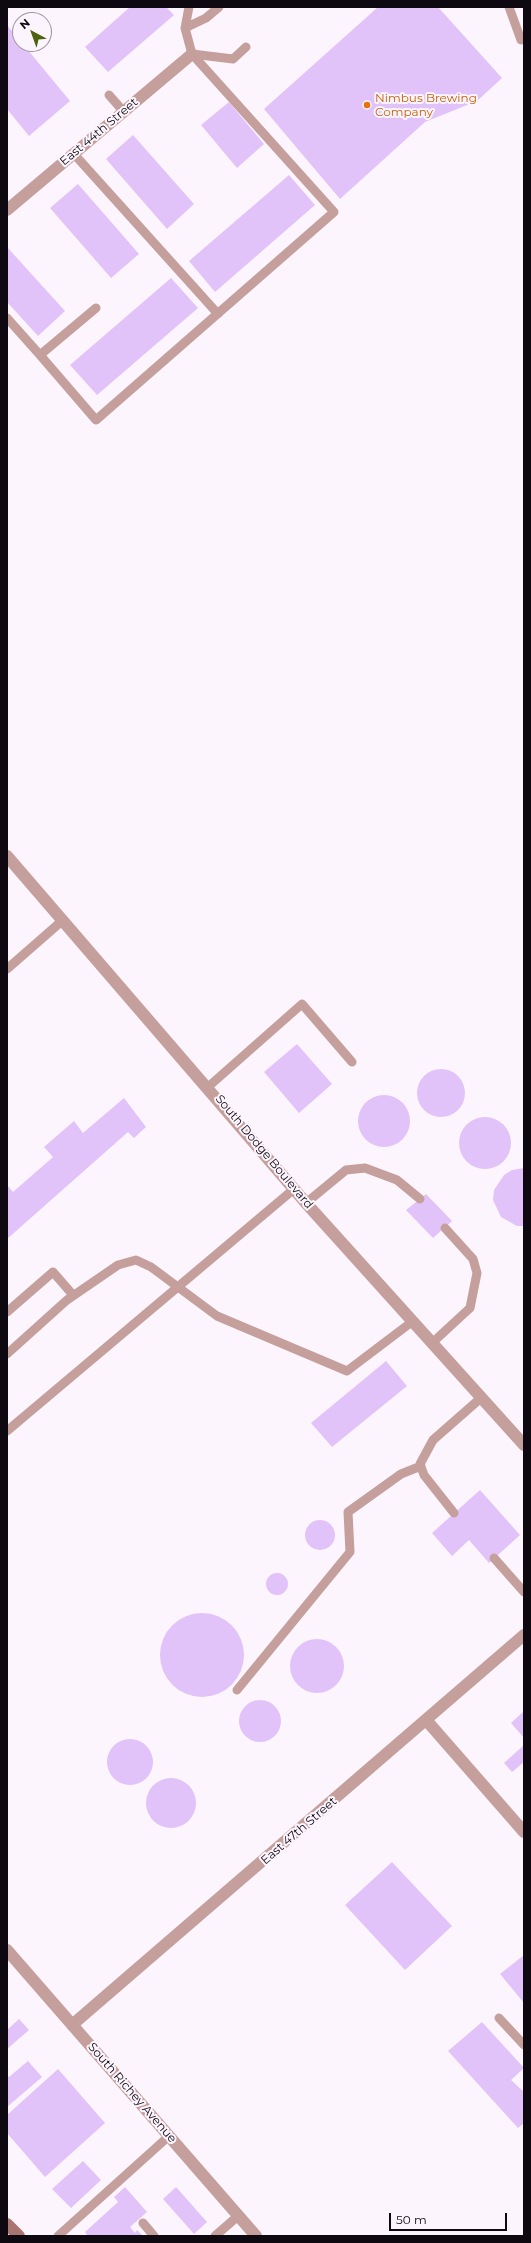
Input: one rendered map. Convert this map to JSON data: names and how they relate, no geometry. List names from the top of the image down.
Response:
{
  "streets": {
    "street": [
      "East 44th Street",
      "South Dodge Boulevard",
      "East 47th Street",
      "South Richey Avenue"
    ]
  },
  "crossings": [
    ["East 47th Street", "South Richey Avenue"]
  ],
  "places": ["Nimbus Brewing Company"],
  "scale_bar": "50 m",
  "north": "top left"
}
